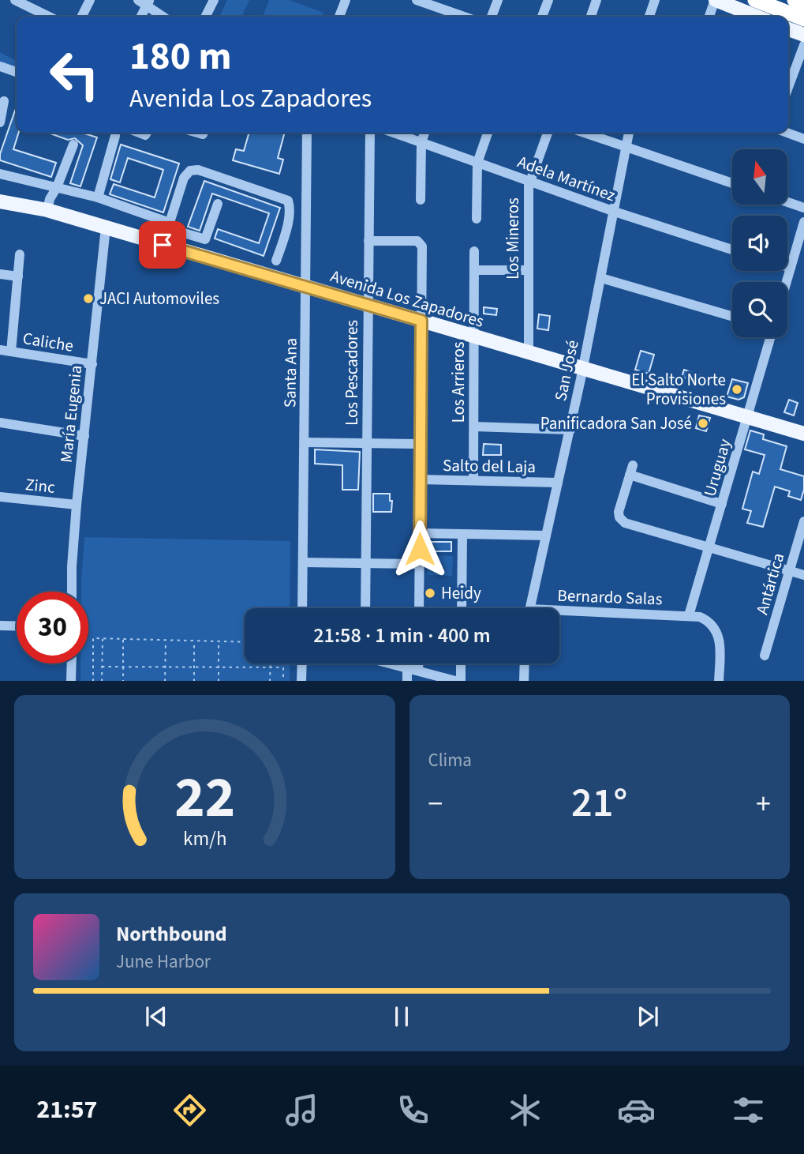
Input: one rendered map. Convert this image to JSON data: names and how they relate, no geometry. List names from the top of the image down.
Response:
{
  "streets": {
    "main road": ["Avenida Los Zapadores"],
    "street": [
      "Adela Martínez",
      "Los Mineros",
      "Caliche",
      "San José",
      "Santa Ana",
      "Los Pescadores",
      "Los Arrieros",
      "María Eugenia",
      "Salto del Laja",
      "Uruguay",
      "Zinc",
      "Antártica",
      "Bernardo Salas"
    ]
  },
  "crossings": [
    ["Adela Martínez", "Los Mineros"],
    ["Adela Martínez", "San José"],
    ["Los Mineros", "Avenida Los Zapadores"],
    ["Avenida Los Zapadores", "San José"],
    ["Avenida Los Zapadores", "Santa Ana"],
    ["Avenida Los Zapadores", "Los Pescadores"],
    ["Avenida Los Zapadores", "Los Arrieros"],
    ["Avenida Los Zapadores", "María Eugenia"],
    ["Avenida Los Zapadores", "Uruguay"],
    ["Caliche", "María Eugenia"],
    ["San José", "Salto del Laja"],
    ["Los Arrieros", "Salto del Laja"],
    ["María Eugenia", "Zinc"],
    ["Uruguay", "Bernardo Salas"]
  ],
  "places": [
    "JACI Automoviles",
    "El Salto Norte Provisiones",
    "Panificadora San José",
    "Heidy"
  ],
  "north": "top",
  "page": {
    "turn": ["180 m", "Avenida Los Zapadores"],
    "limit": "30",
    "trip": "21:58 · 1 min · 400 m",
    "tile": "Clima",
    "heat": ["−", "21°", "+"],
    "song": ["Northbound", "June Harbor"],
    "tabs": "21:57",
    "gauge": ["22", "km/h"]
  }
}
